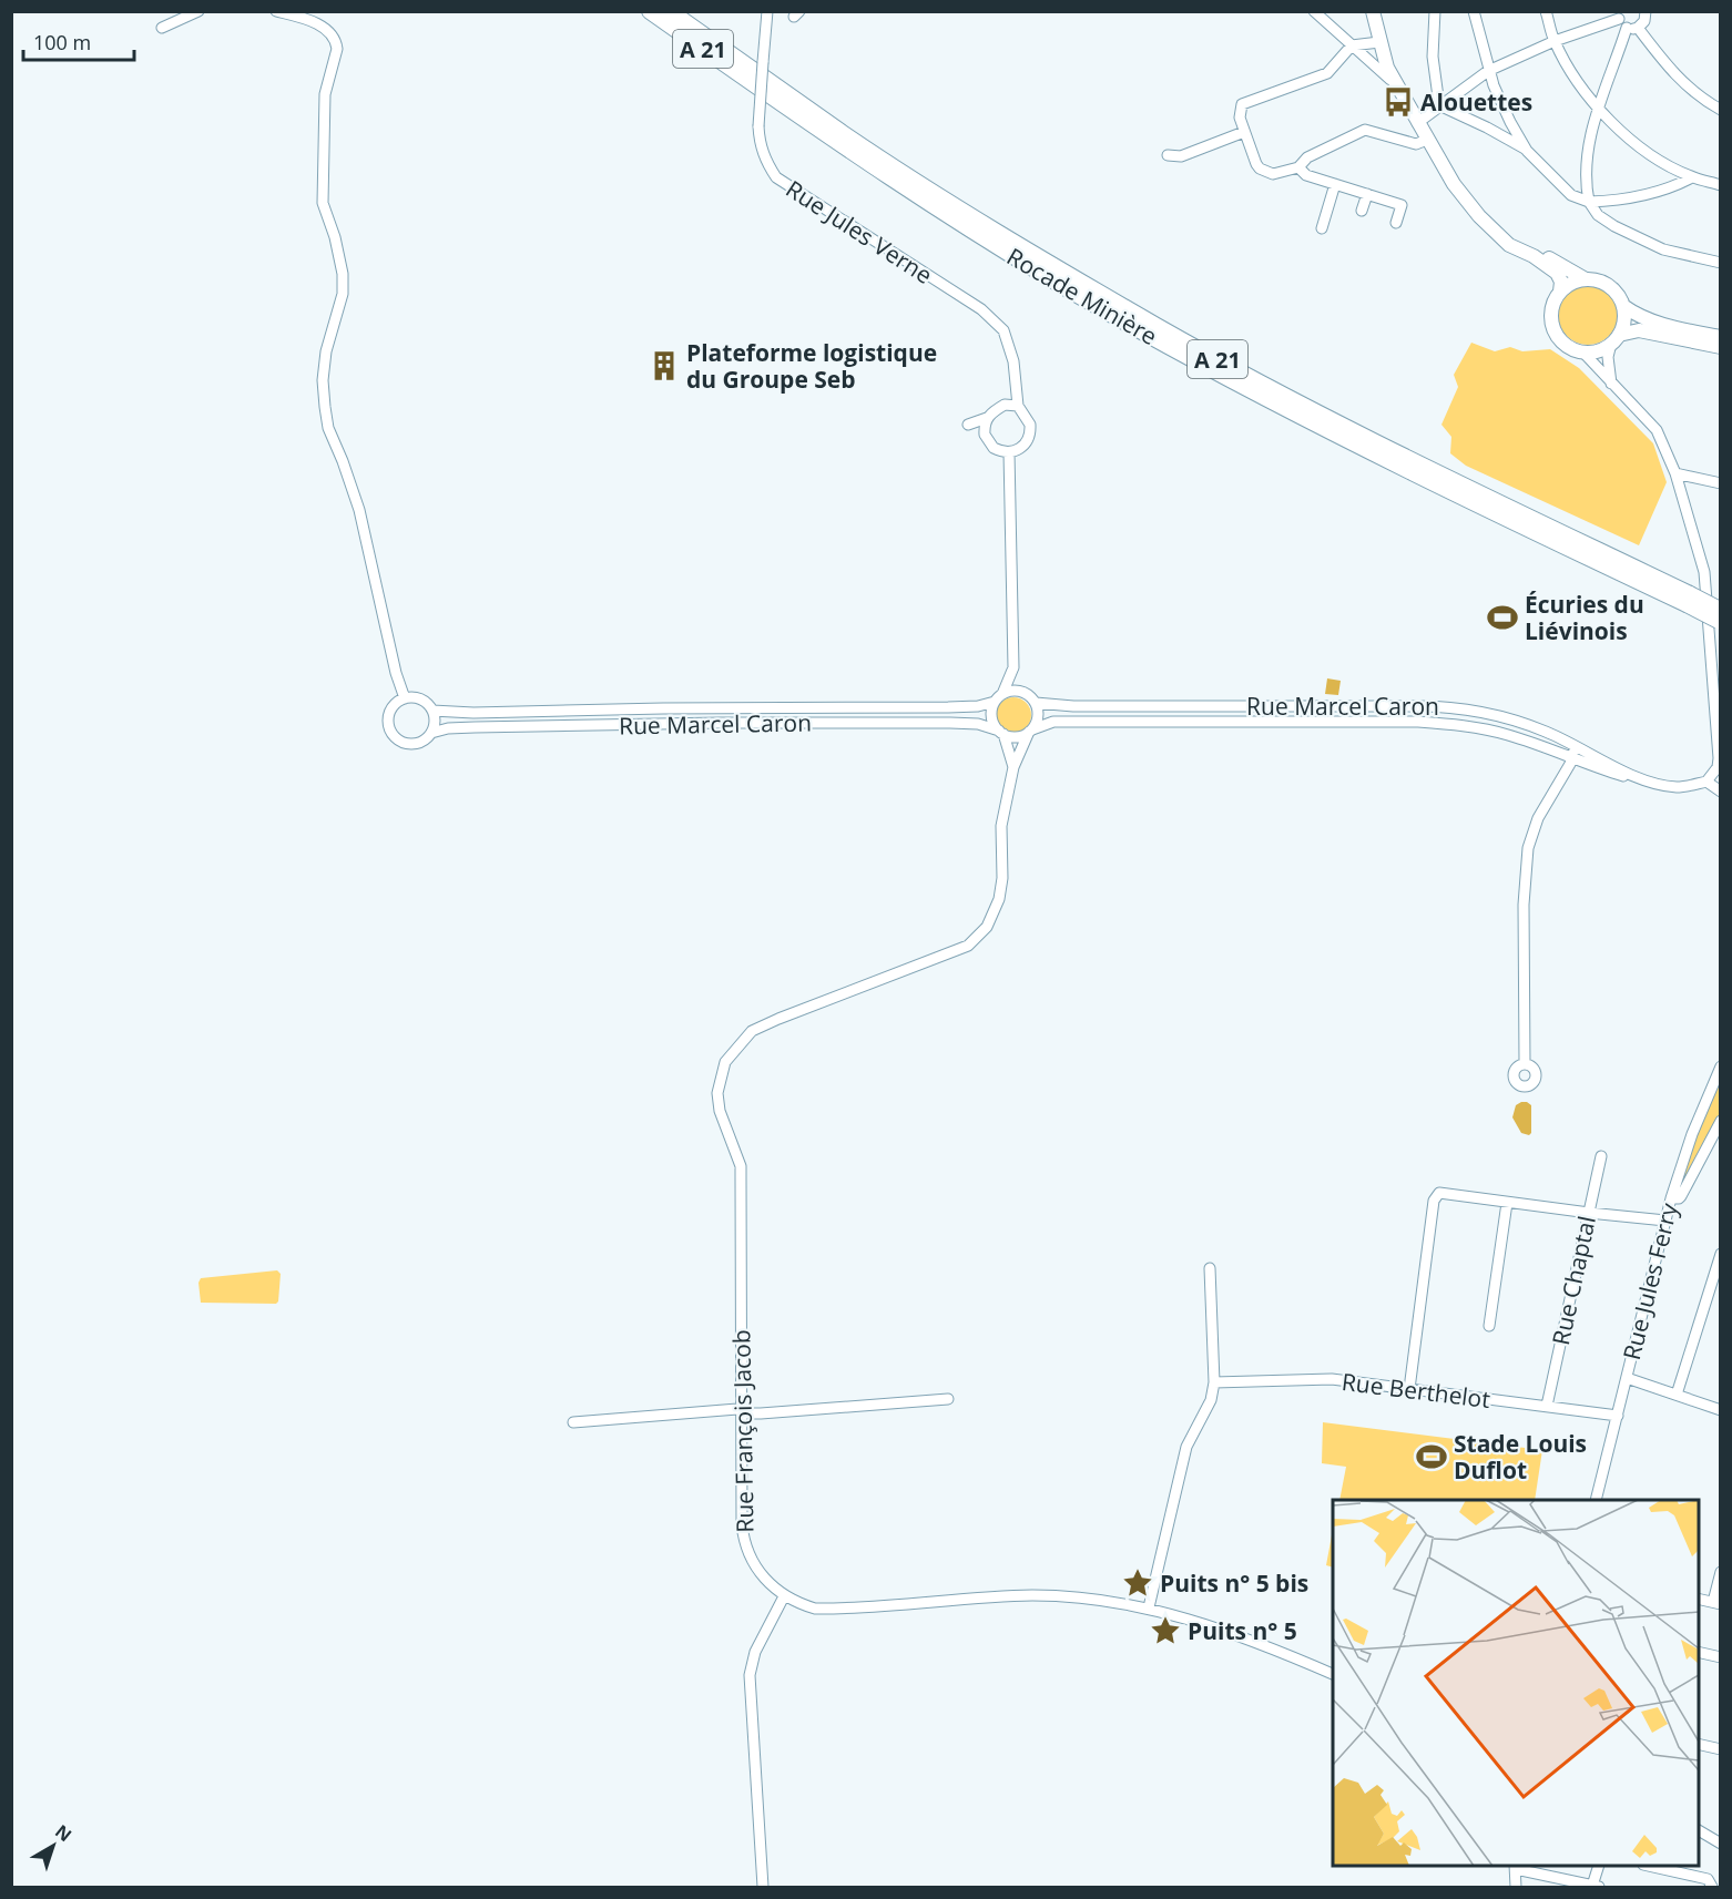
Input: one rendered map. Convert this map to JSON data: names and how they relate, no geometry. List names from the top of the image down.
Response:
{
  "streets": {
    "highway": ["A 21", "Rocade Minière"],
    "street": [
      "Rue Jules Verne",
      "Rue Marcel Caron",
      "Rue Chaptal",
      "Rue Jules Ferry",
      "Rue Berthelot",
      "Rue François Jacob"
    ]
  },
  "crossings": [
    ["Rue Chaptal", "Rue Berthelot"],
    ["Rue Jules Ferry", "Rue Berthelot"]
  ],
  "places": {
    "bus stop": ["Alouettes"],
    "building": ["Plateforme logistique du Groupe Seb"],
    "sports": ["Écuries du Liévinois", "Stade Louis Duflot"],
    "place": ["Puits n° 5 bis", "Puits n° 5"]
  },
  "scale_bar": "100 m",
  "north": "top right"
}
